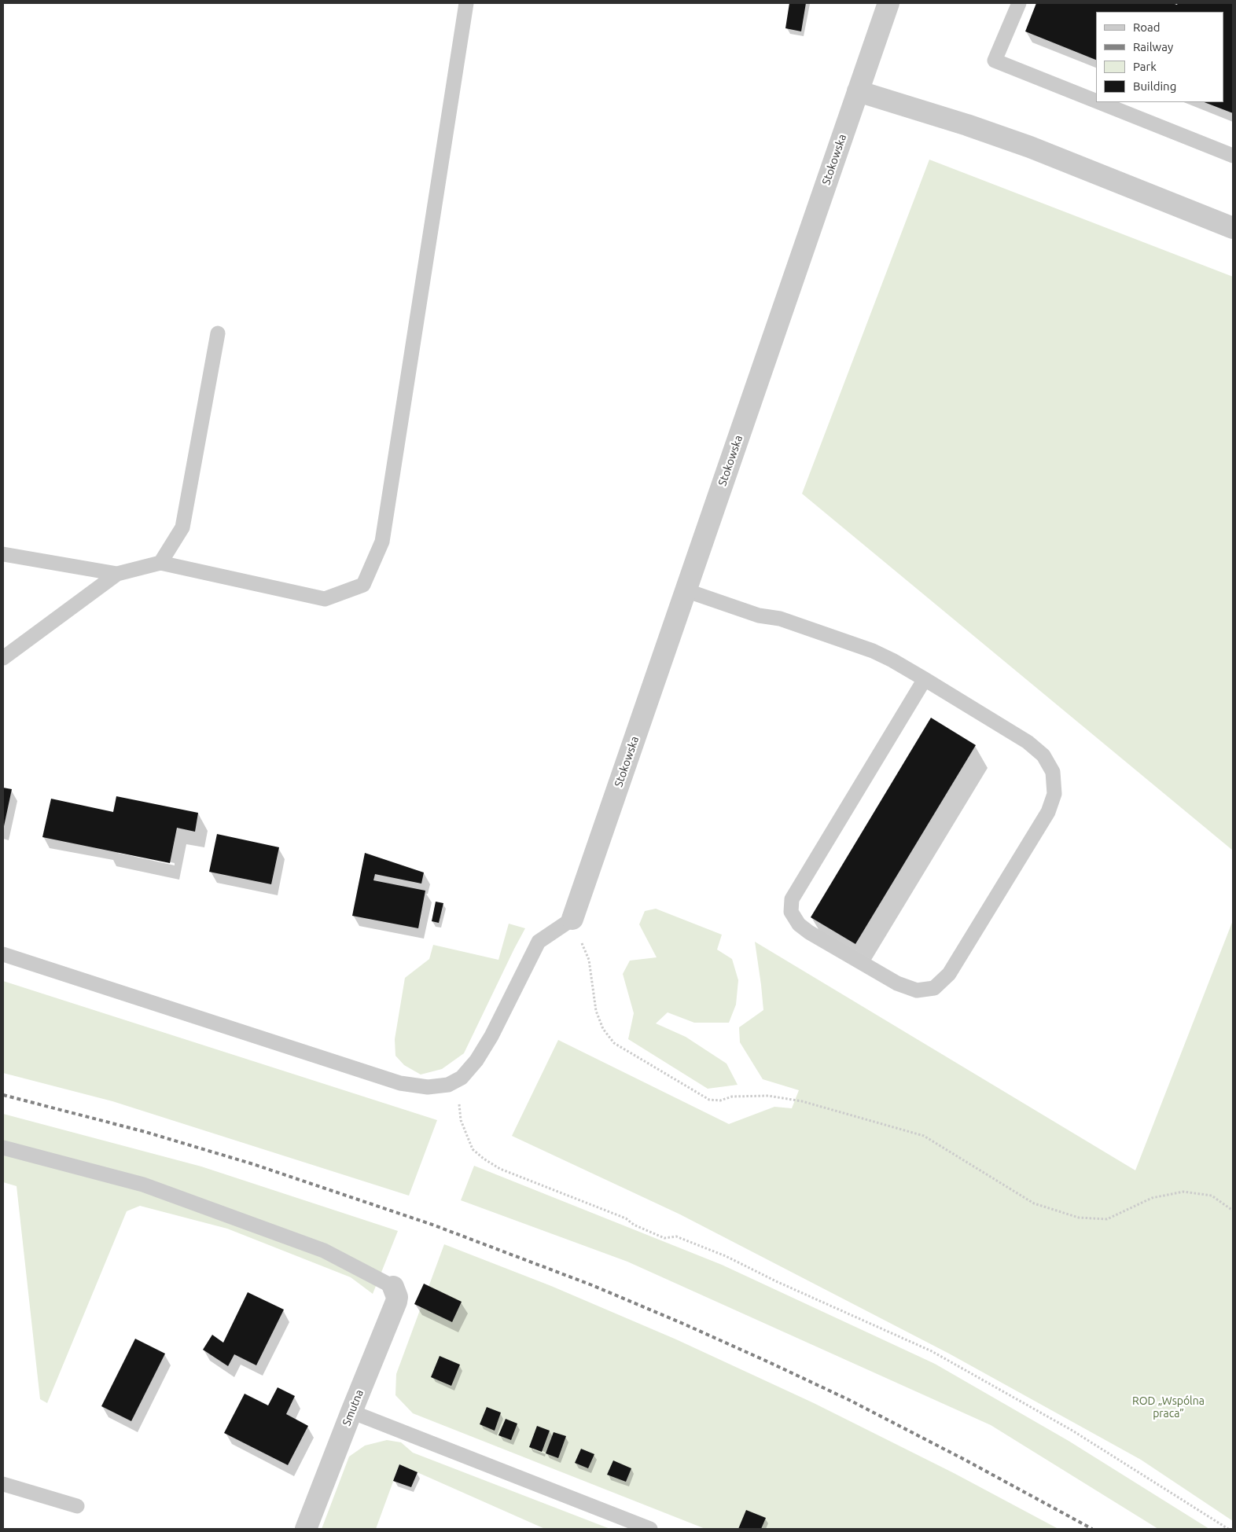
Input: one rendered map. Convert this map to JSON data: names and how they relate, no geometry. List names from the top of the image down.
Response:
{
  "streets": {
    "street": ["Stokowska", "Smutna"]
  },
  "parks": ["ROD „Wspólna praca”"],
  "legend": [
    "Road",
    "Railway",
    "Park",
    "Building"
  ]
}
